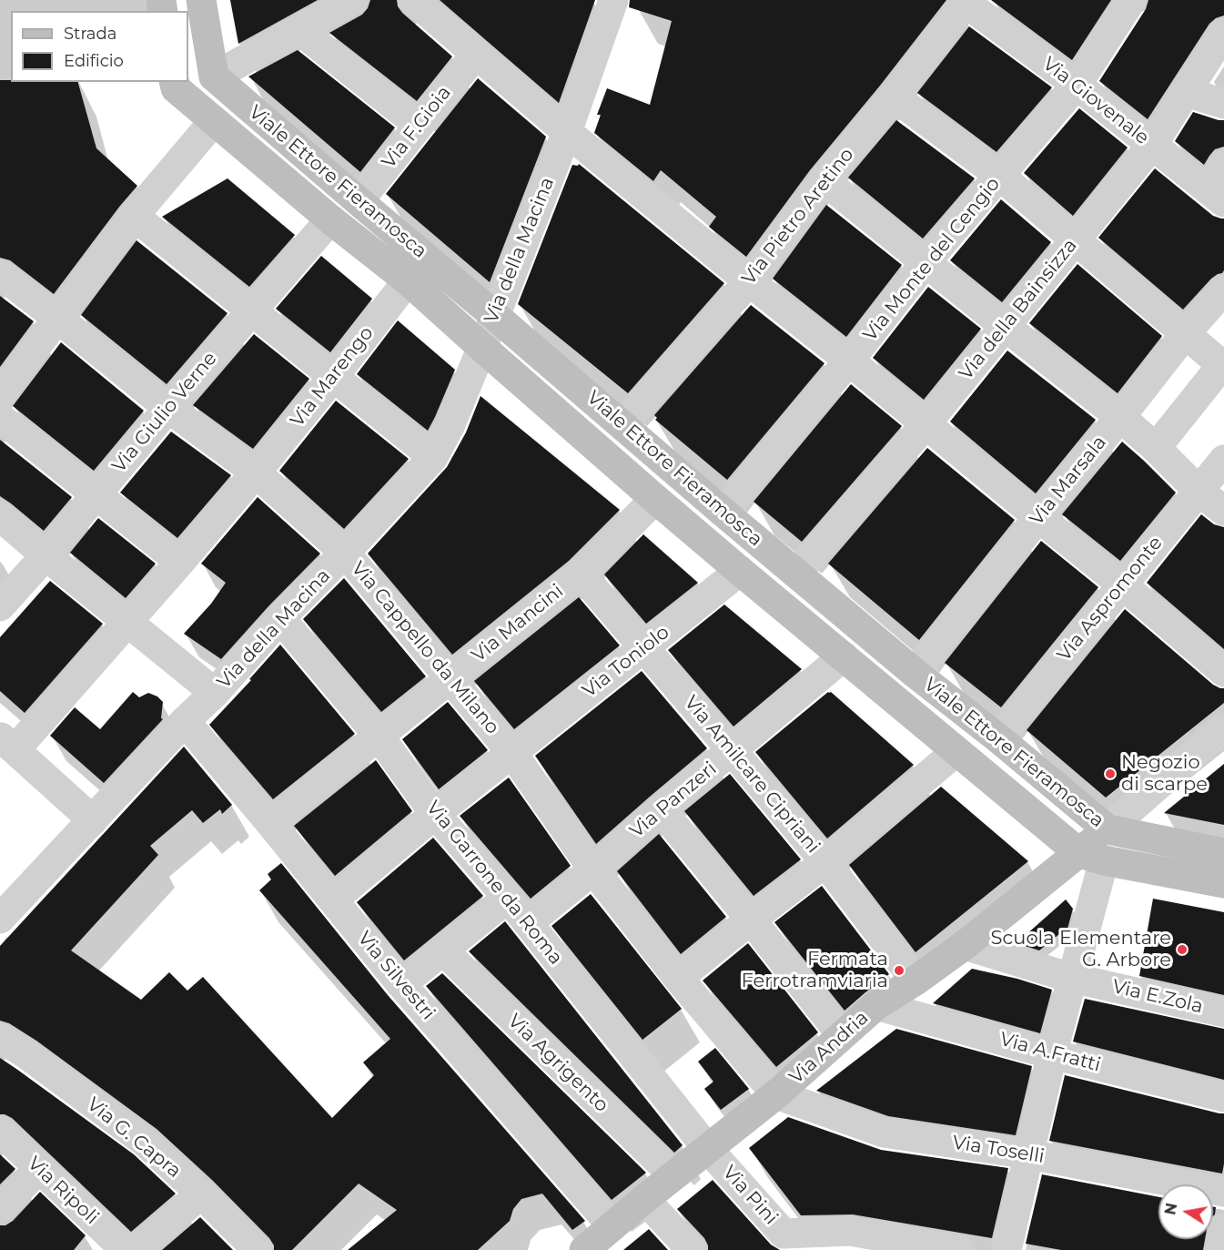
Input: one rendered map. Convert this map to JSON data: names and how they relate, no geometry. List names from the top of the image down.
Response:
{
  "streets": {
    "main road": ["Viale Ettore Fieramosca", "Via Andria"],
    "street": [
      "Via Giovenale",
      "Via F.Gioia",
      "Via Pietro Aretino",
      "Via della Macina",
      "Via Monte del Cengio",
      "Via della Bainsizza",
      "Via Marengo",
      "Via Giulio Verne",
      "Via Marsala",
      "Via Aspromonte",
      "Via Mancini",
      "Via Cappello da Milano",
      "Via Toniolo",
      "Via Amilcare Cipriani",
      "Via Panzeri",
      "Via Garrone da Roma",
      "Via Silvestri",
      "Via E.Zola",
      "Via A.Fratti",
      "Via Agrigento",
      "Via G. Capra",
      "Via Toselli",
      "Via Ripoli",
      "Via Pini"
    ]
  },
  "crossings": [
    ["Via Giovenale", "Via Pietro Aretino"],
    ["Via Giovenale", "Via Monte del Cengio"],
    ["Via Giovenale", "Via della Bainsizza"],
    ["Via F.Gioia", "Viale Ettore Fieramosca"],
    ["Viale Ettore Fieramosca", "Via Pietro Aretino"],
    ["Viale Ettore Fieramosca", "Via della Macina"],
    ["Viale Ettore Fieramosca", "Via Monte del Cengio"],
    ["Viale Ettore Fieramosca", "Via della Bainsizza"],
    ["Viale Ettore Fieramosca", "Via Marengo"],
    ["Viale Ettore Fieramosca", "Via Giulio Verne"],
    ["Viale Ettore Fieramosca", "Via Marsala"],
    ["Viale Ettore Fieramosca", "Via Aspromonte"],
    ["Viale Ettore Fieramosca", "Via Mancini"],
    ["Viale Ettore Fieramosca", "Via Toniolo"],
    ["Viale Ettore Fieramosca", "Via Panzeri"],
    ["Viale Ettore Fieramosca", "Via Andria"],
    ["Via della Macina", "Via Cappello da Milano"],
    ["Via della Macina", "Via Garrone da Roma"],
    ["Via della Macina", "Via Silvestri"],
    ["Via Marengo", "Via Cappello da Milano"],
    ["Via Giulio Verne", "Via Cappello da Milano"],
    ["Via Mancini", "Via Cappello da Milano"],
    ["Via Mancini", "Via Amilcare Cipriani"],
    ["Via Mancini", "Via Garrone da Roma"],
    ["Via Mancini", "Via Silvestri"],
    ["Via Cappello da Milano", "Via Toniolo"],
    ["Via Cappello da Milano", "Via Panzeri"],
    ["Via Cappello da Milano", "Via Andria"],
    ["Via Cappello da Milano", "Via Toselli"],
    ["Via Toniolo", "Via Amilcare Cipriani"],
    ["Via Toniolo", "Via Garrone da Roma"],
    ["Via Toniolo", "Via Silvestri"],
    ["Via Amilcare Cipriani", "Via Panzeri"],
    ["Via Amilcare Cipriani", "Via Andria"],
    ["Via Panzeri", "Via Garrone da Roma"],
    ["Via Garrone da Roma", "Via Andria"],
    ["Via Garrone da Roma", "Via Pini"],
    ["Via Silvestri", "Via Andria"],
    ["Via E.Zola", "Via Andria"],
    ["Via Andria", "Via A.Fratti"],
    ["Via Andria", "Via Agrigento"],
    ["Via Andria", "Via Toselli"],
    ["Via Andria", "Via Pini"]
  ],
  "places": ["Negozio di scarpe", "Scuola Elementare G. Arbore", "Fermata Ferrotramviaria"],
  "legend": ["Strada", "Edificio"],
  "north": "left"
}
